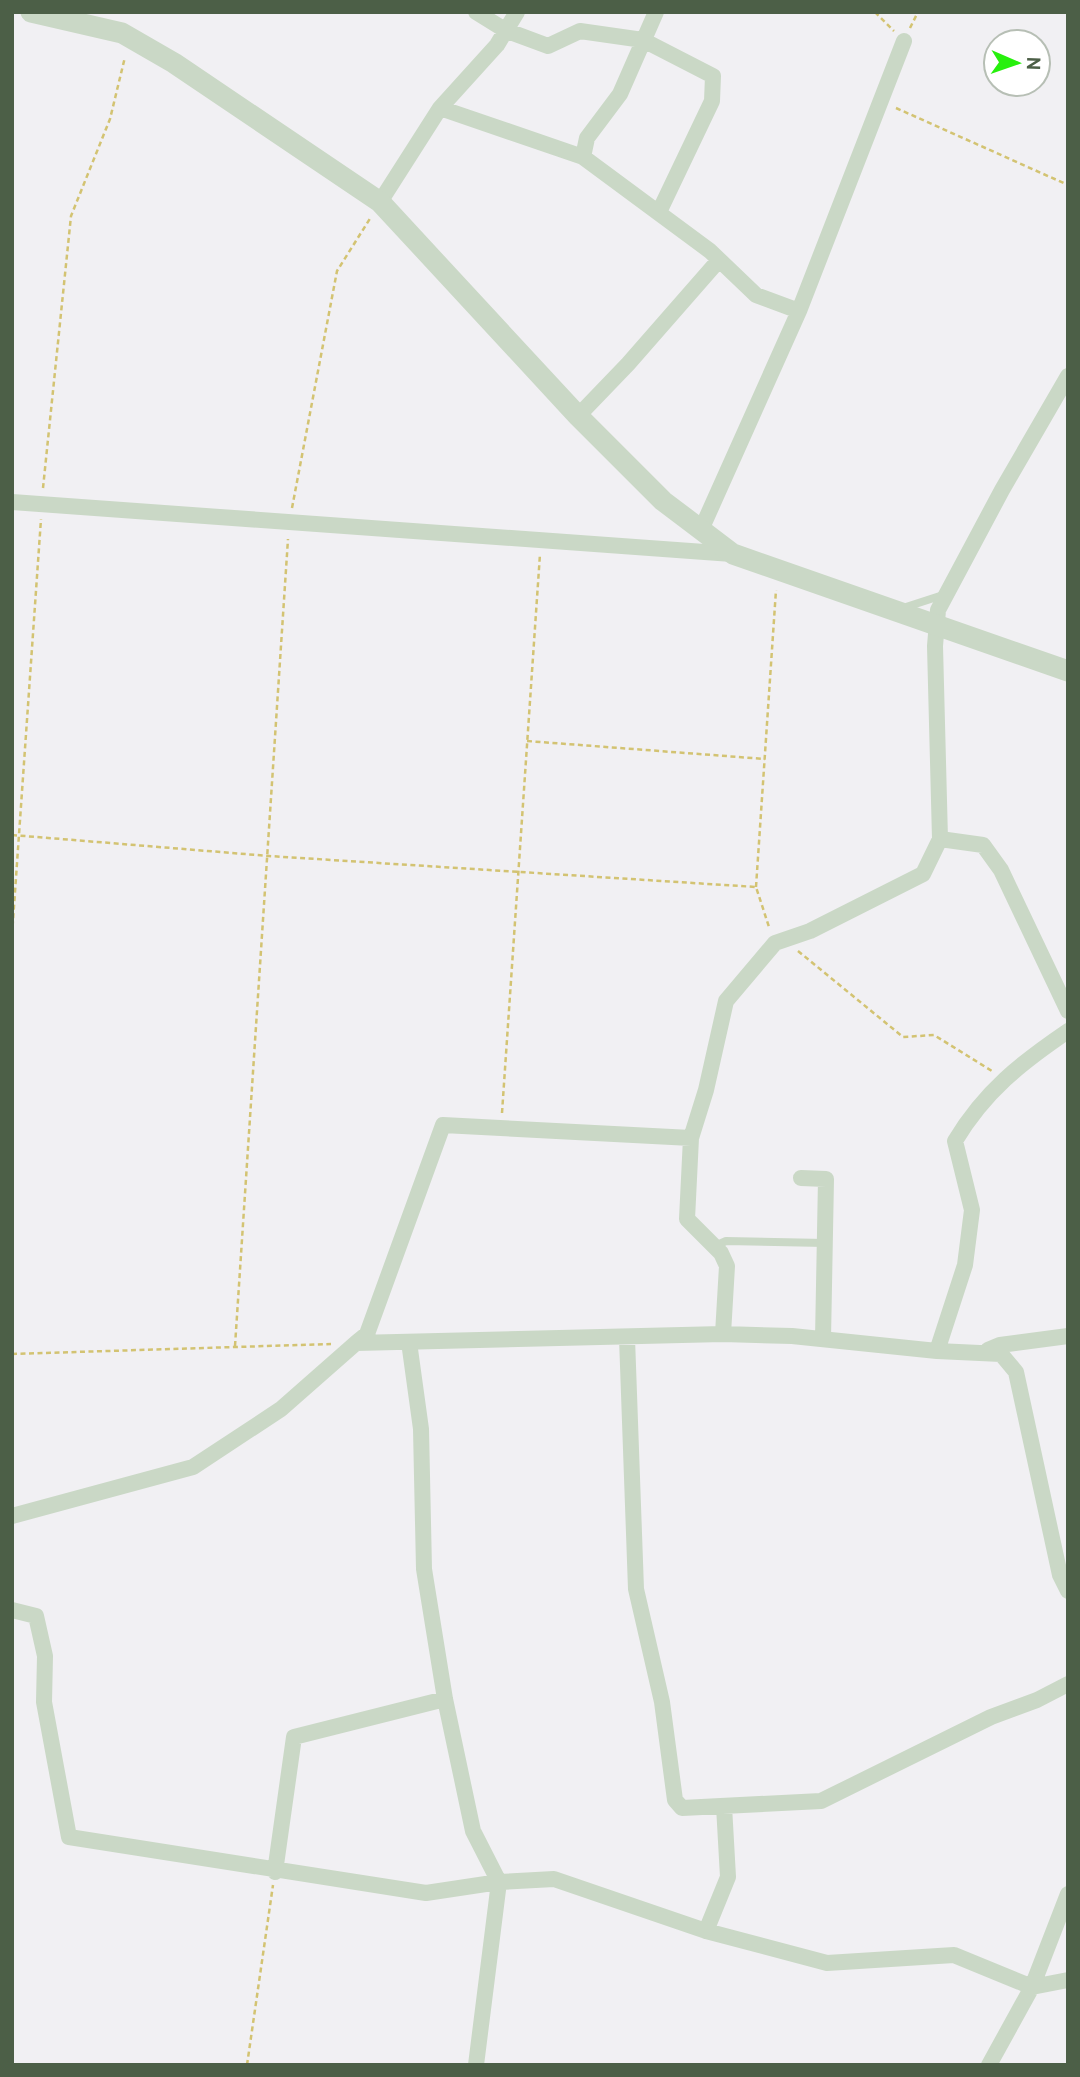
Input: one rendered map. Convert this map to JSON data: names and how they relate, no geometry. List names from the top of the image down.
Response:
{
  "north": "right"
}
